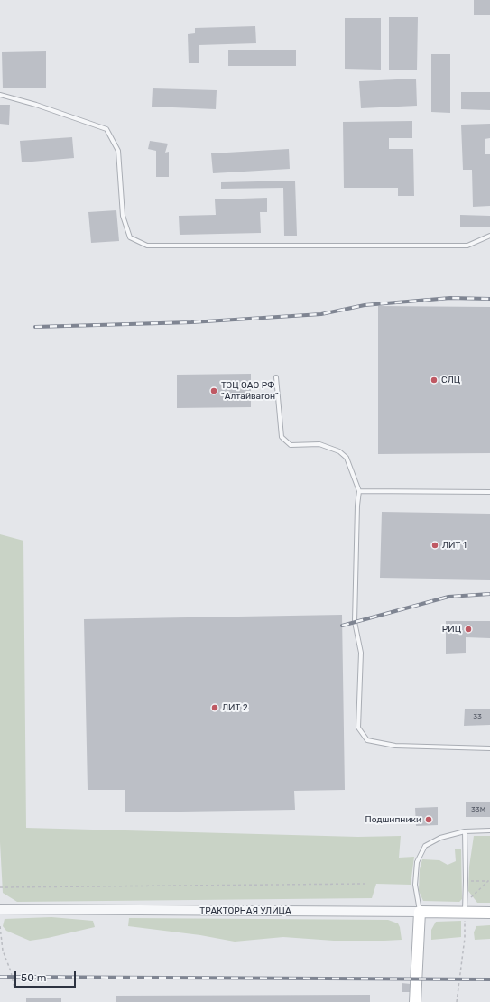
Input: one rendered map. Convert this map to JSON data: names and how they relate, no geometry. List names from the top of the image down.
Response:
{
  "streets": {
    "main road": ["ТРАКТОРНАЯ УЛИЦА"]
  },
  "places": [
    "СЛЦ",
    "ТЭЦ ОАО РФ \"Алтайвагон\"",
    "ЛИТ 1",
    "РИЦ",
    "ЛИТ 2",
    "Подшипники"
  ],
  "house_numbers": ["33", "33М"],
  "scale_bar": "50 m"
}
